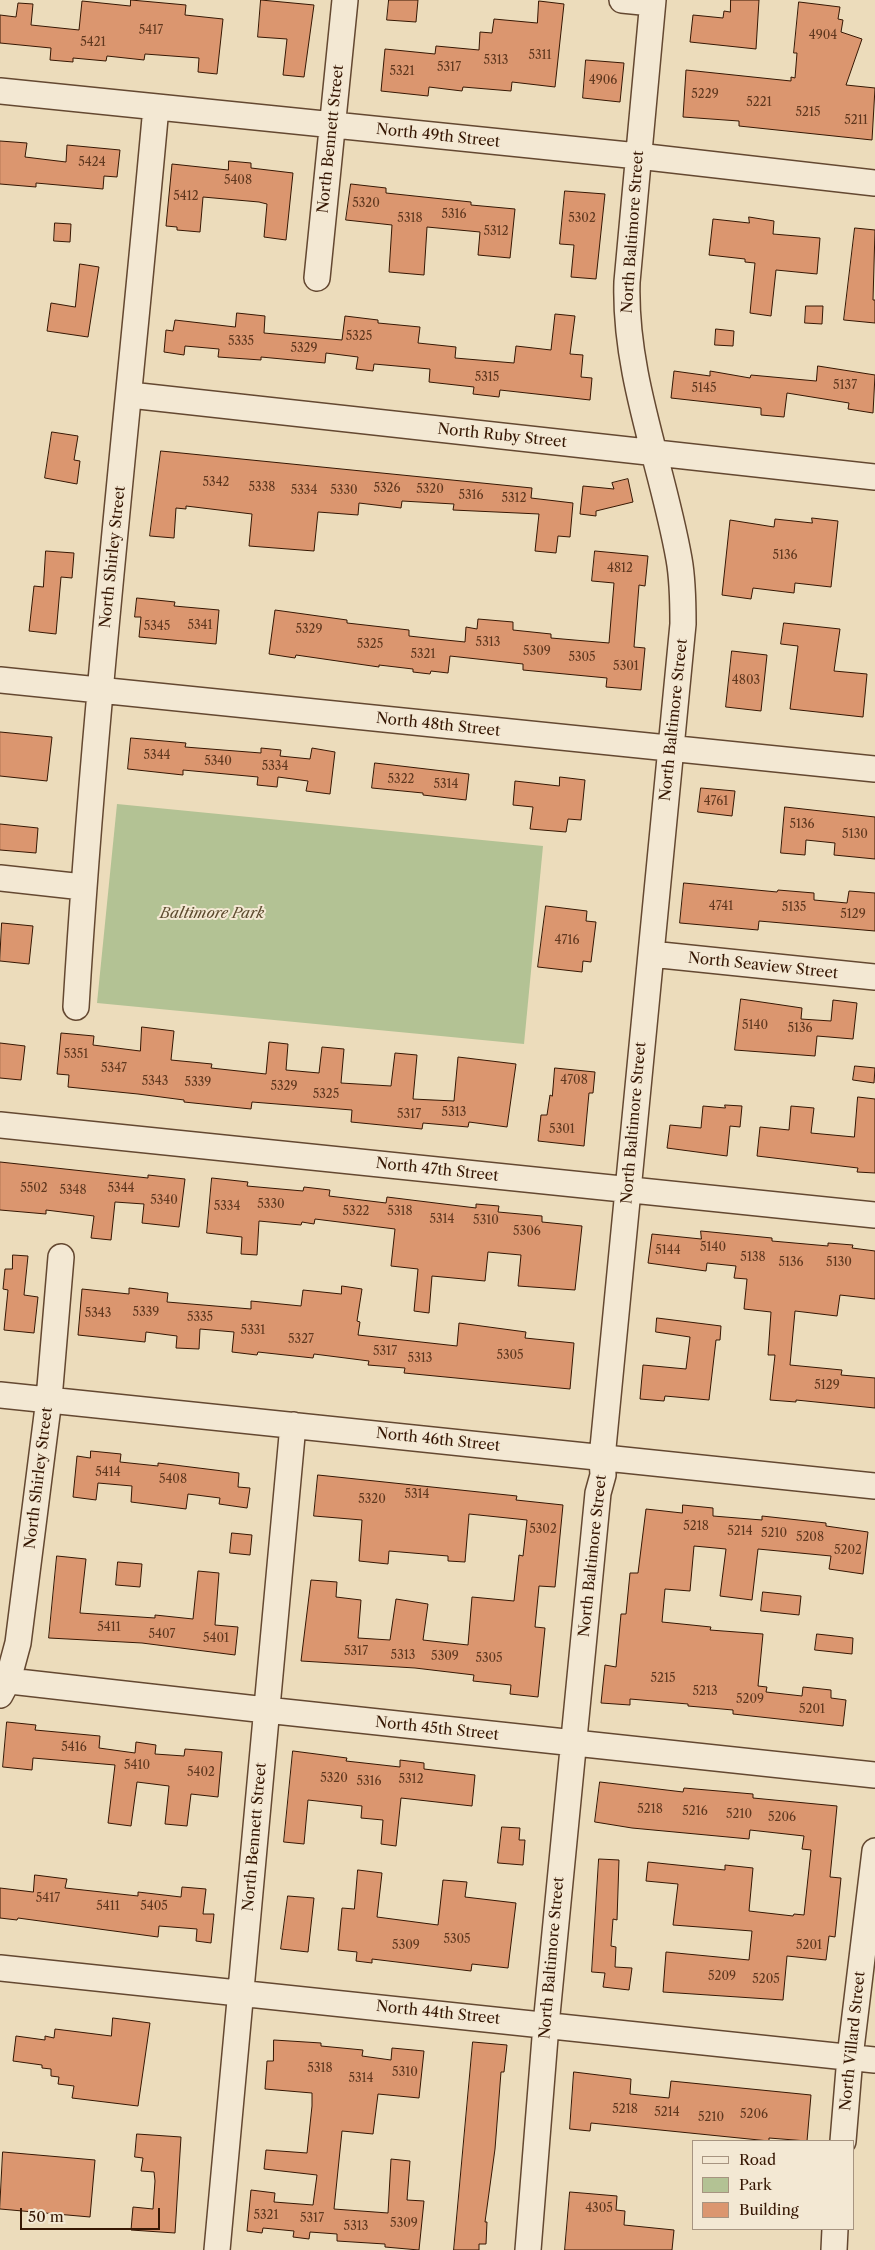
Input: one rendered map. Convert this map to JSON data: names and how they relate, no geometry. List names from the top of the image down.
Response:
{
  "streets": {
    "street": [
      "North 49th Street",
      "North Bennett Street",
      "North Baltimore Street",
      "North Ruby Street",
      "North Shirley Street",
      "North 48th Street",
      "North Seaview Street",
      "North 47th Street",
      "North 46th Street",
      "North 45th Street",
      "North 44th Street",
      "North Villard Street"
    ]
  },
  "crossings": [
    ["North 49th Street", "North Bennett Street"],
    ["North 49th Street", "North Baltimore Street"],
    ["North 49th Street", "North Shirley Street"],
    ["North Bennett Street", "North 46th Street"],
    ["North Bennett Street", "North 45th Street"],
    ["North Bennett Street", "North 44th Street"],
    ["North Baltimore Street", "North Ruby Street"],
    ["North Baltimore Street", "North 48th Street"],
    ["North Baltimore Street", "North Seaview Street"],
    ["North Baltimore Street", "North 47th Street"],
    ["North Baltimore Street", "North 46th Street"],
    ["North Baltimore Street", "North 45th Street"],
    ["North Baltimore Street", "North 44th Street"],
    ["North Ruby Street", "North Shirley Street"],
    ["North Shirley Street", "North 48th Street"],
    ["North Shirley Street", "North 46th Street"],
    ["North Shirley Street", "North 45th Street"],
    ["North 44th Street", "North Villard Street"]
  ],
  "parks": ["Baltimore Park"],
  "house_numbers": [
    "5417",
    "4904",
    "5421",
    "5311",
    "5313",
    "5317",
    "5321",
    "4906",
    "5229",
    "5221",
    "5215",
    "5211",
    "5424",
    "5408",
    "5412",
    "5320",
    "5316",
    "5318",
    "5302",
    "5312",
    "5325",
    "5335",
    "5329",
    "5315",
    "5137",
    "5145",
    "5342",
    "5338",
    "5326",
    "5320",
    "5334",
    "5330",
    "5316",
    "5312",
    "5136",
    "4812",
    "5341",
    "5345",
    "5329",
    "5313",
    "5325",
    "5309",
    "5321",
    "5305",
    "5301",
    "4803",
    "5344",
    "5340",
    "5334",
    "5322",
    "5314",
    "4761",
    "5136",
    "5130",
    "4741",
    "5135",
    "5129",
    "4716",
    "5140",
    "5136",
    "5351",
    "5347",
    "4708",
    "5343",
    "5339",
    "5329",
    "5325",
    "5313",
    "5317",
    "5301",
    "5502",
    "5344",
    "5348",
    "5340",
    "5330",
    "5334",
    "5322",
    "5318",
    "5314",
    "5310",
    "5306",
    "5140",
    "5144",
    "5138",
    "5136",
    "5130",
    "5339",
    "5343",
    "5335",
    "5331",
    "5327",
    "5317",
    "5305",
    "5313",
    "5129",
    "5414",
    "5408",
    "5314",
    "5320",
    "5218",
    "5302",
    "5214",
    "5210",
    "5208",
    "5202",
    "5411",
    "5407",
    "5401",
    "5317",
    "5313",
    "5309",
    "5305",
    "5215",
    "5213",
    "5209",
    "5201",
    "5416",
    "5410",
    "5402",
    "5320",
    "5312",
    "5316",
    "5218",
    "5216",
    "5210",
    "5206",
    "5417",
    "5411",
    "5405",
    "5305",
    "5309",
    "5201",
    "5209",
    "5205",
    "5318",
    "5310",
    "5314",
    "5218",
    "5214",
    "5206",
    "5210",
    "4305",
    "5321",
    "5317",
    "5309",
    "5313"
  ],
  "legend": ["Road", "Park", "Building"],
  "scale_bar": "50 m"
}
